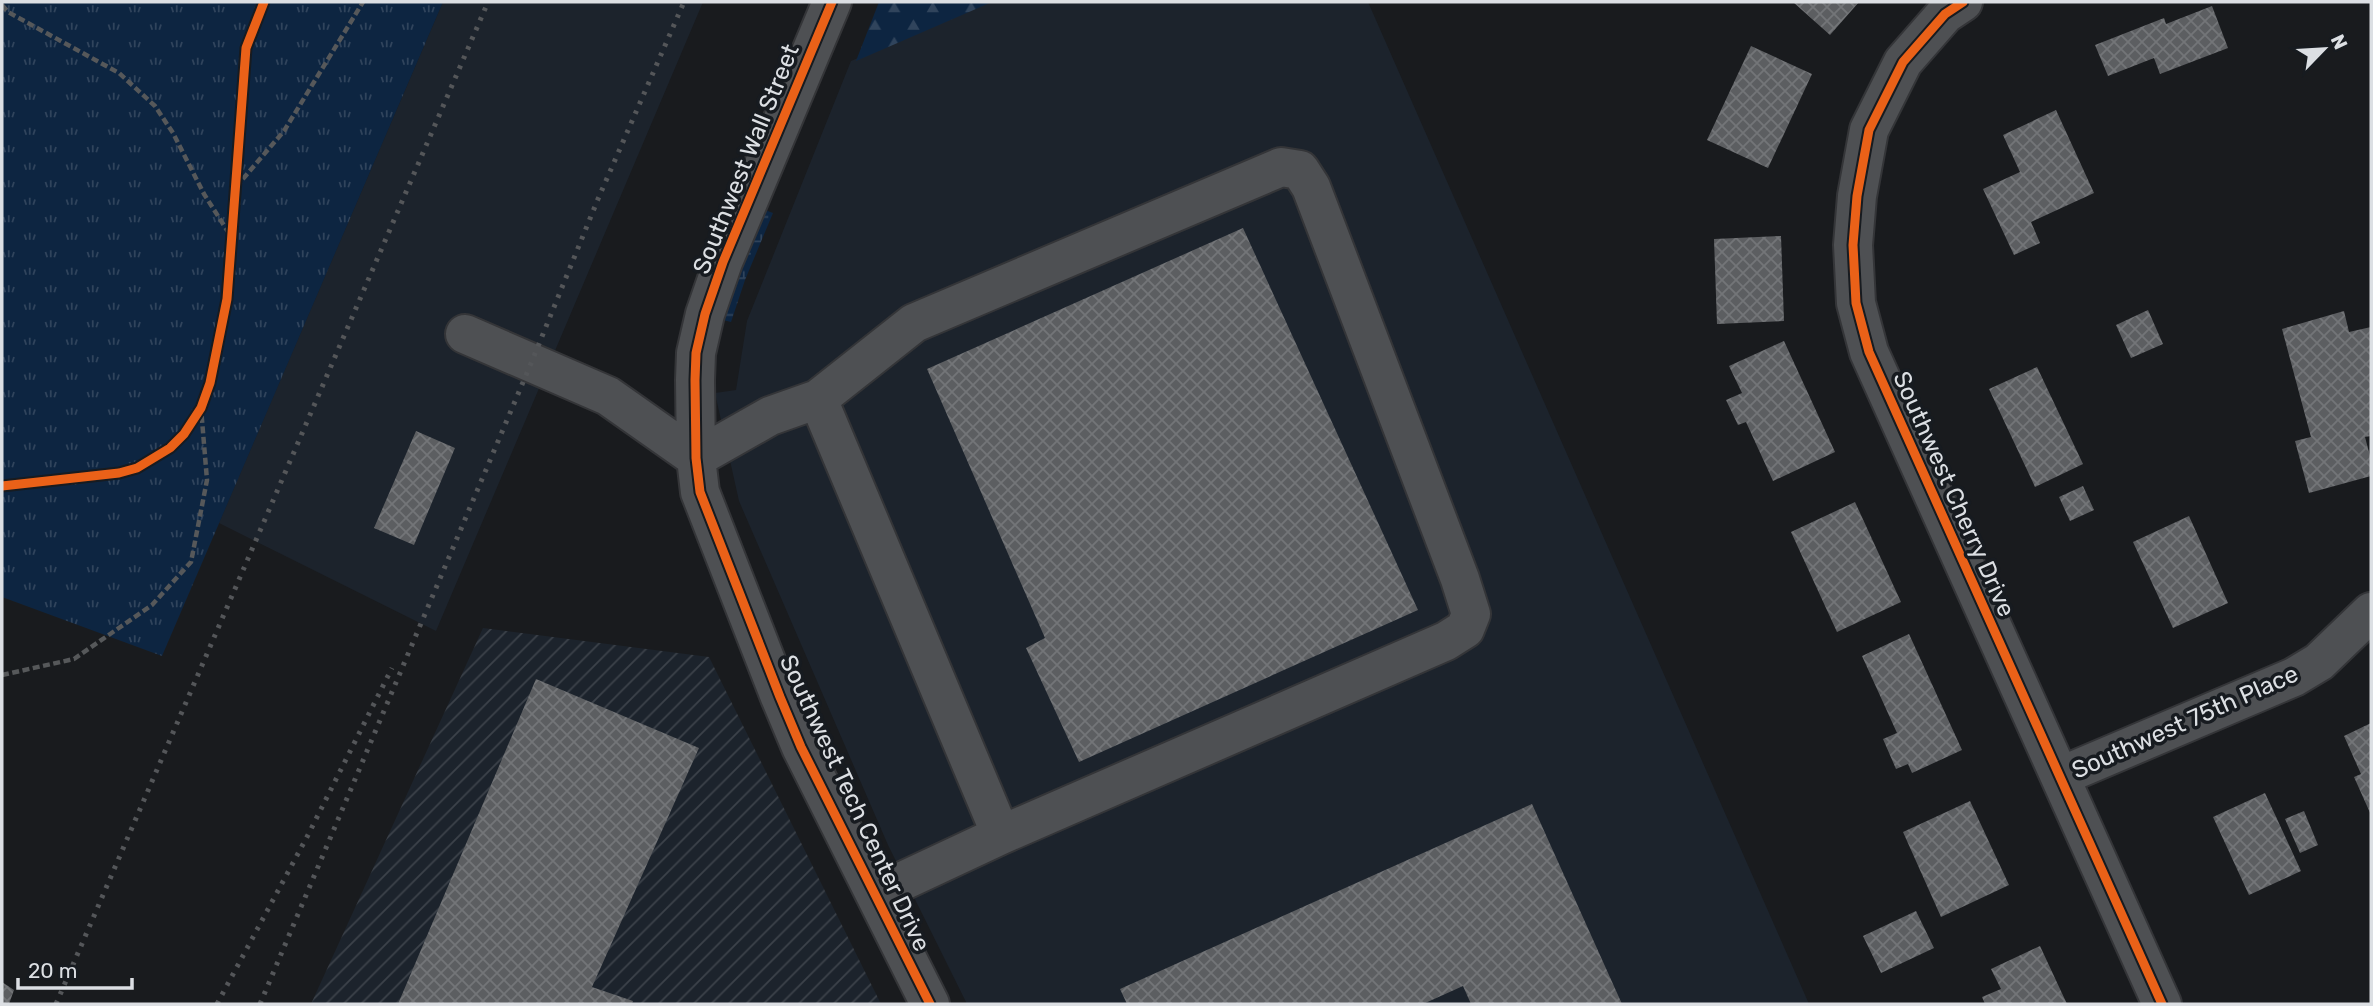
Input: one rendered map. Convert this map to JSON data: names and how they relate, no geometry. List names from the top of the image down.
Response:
{
  "streets": {
    "street": [
      "Southwest Wall Street",
      "Southwest Cherry Drive",
      "Southwest 75th Place",
      "Southwest Tech Center Drive"
    ]
  },
  "crossings": [
    ["Southwest Wall Street", "Southwest Tech Center Drive"],
    ["Southwest Cherry Drive", "Southwest 75th Place"]
  ],
  "scale_bar": "20 m",
  "north": "top right"
}
